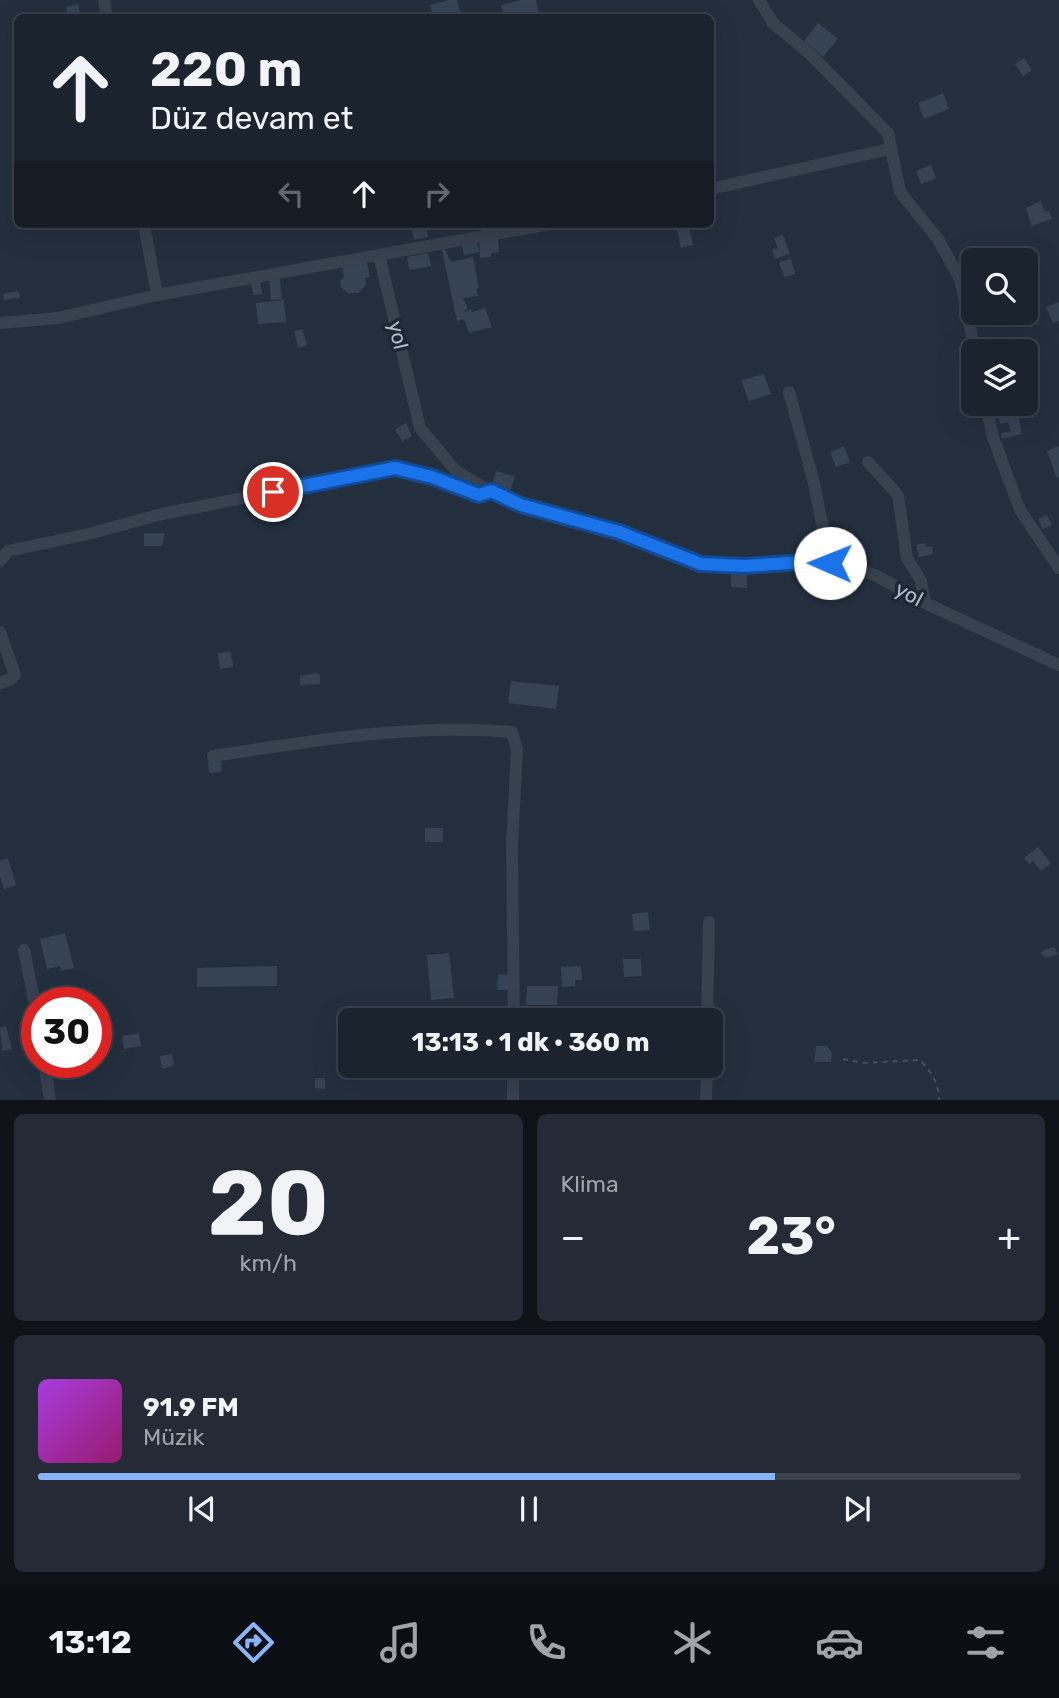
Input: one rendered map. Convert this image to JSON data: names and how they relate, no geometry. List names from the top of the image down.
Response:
{
  "streets": {
    "street": ["yol"]
  },
  "page": {
    "turn": ["220 m", "Düz devam et"],
    "limit": "30",
    "trip": "13:13 · 1 dk · 360 m",
    "tile": [
      ["20", "km/h"],
      "Klima"
    ],
    "heat": ["−", "23°", "+"],
    "song": ["91.9 FM", "Müzik"],
    "tabs": "13:12"
  }
}
